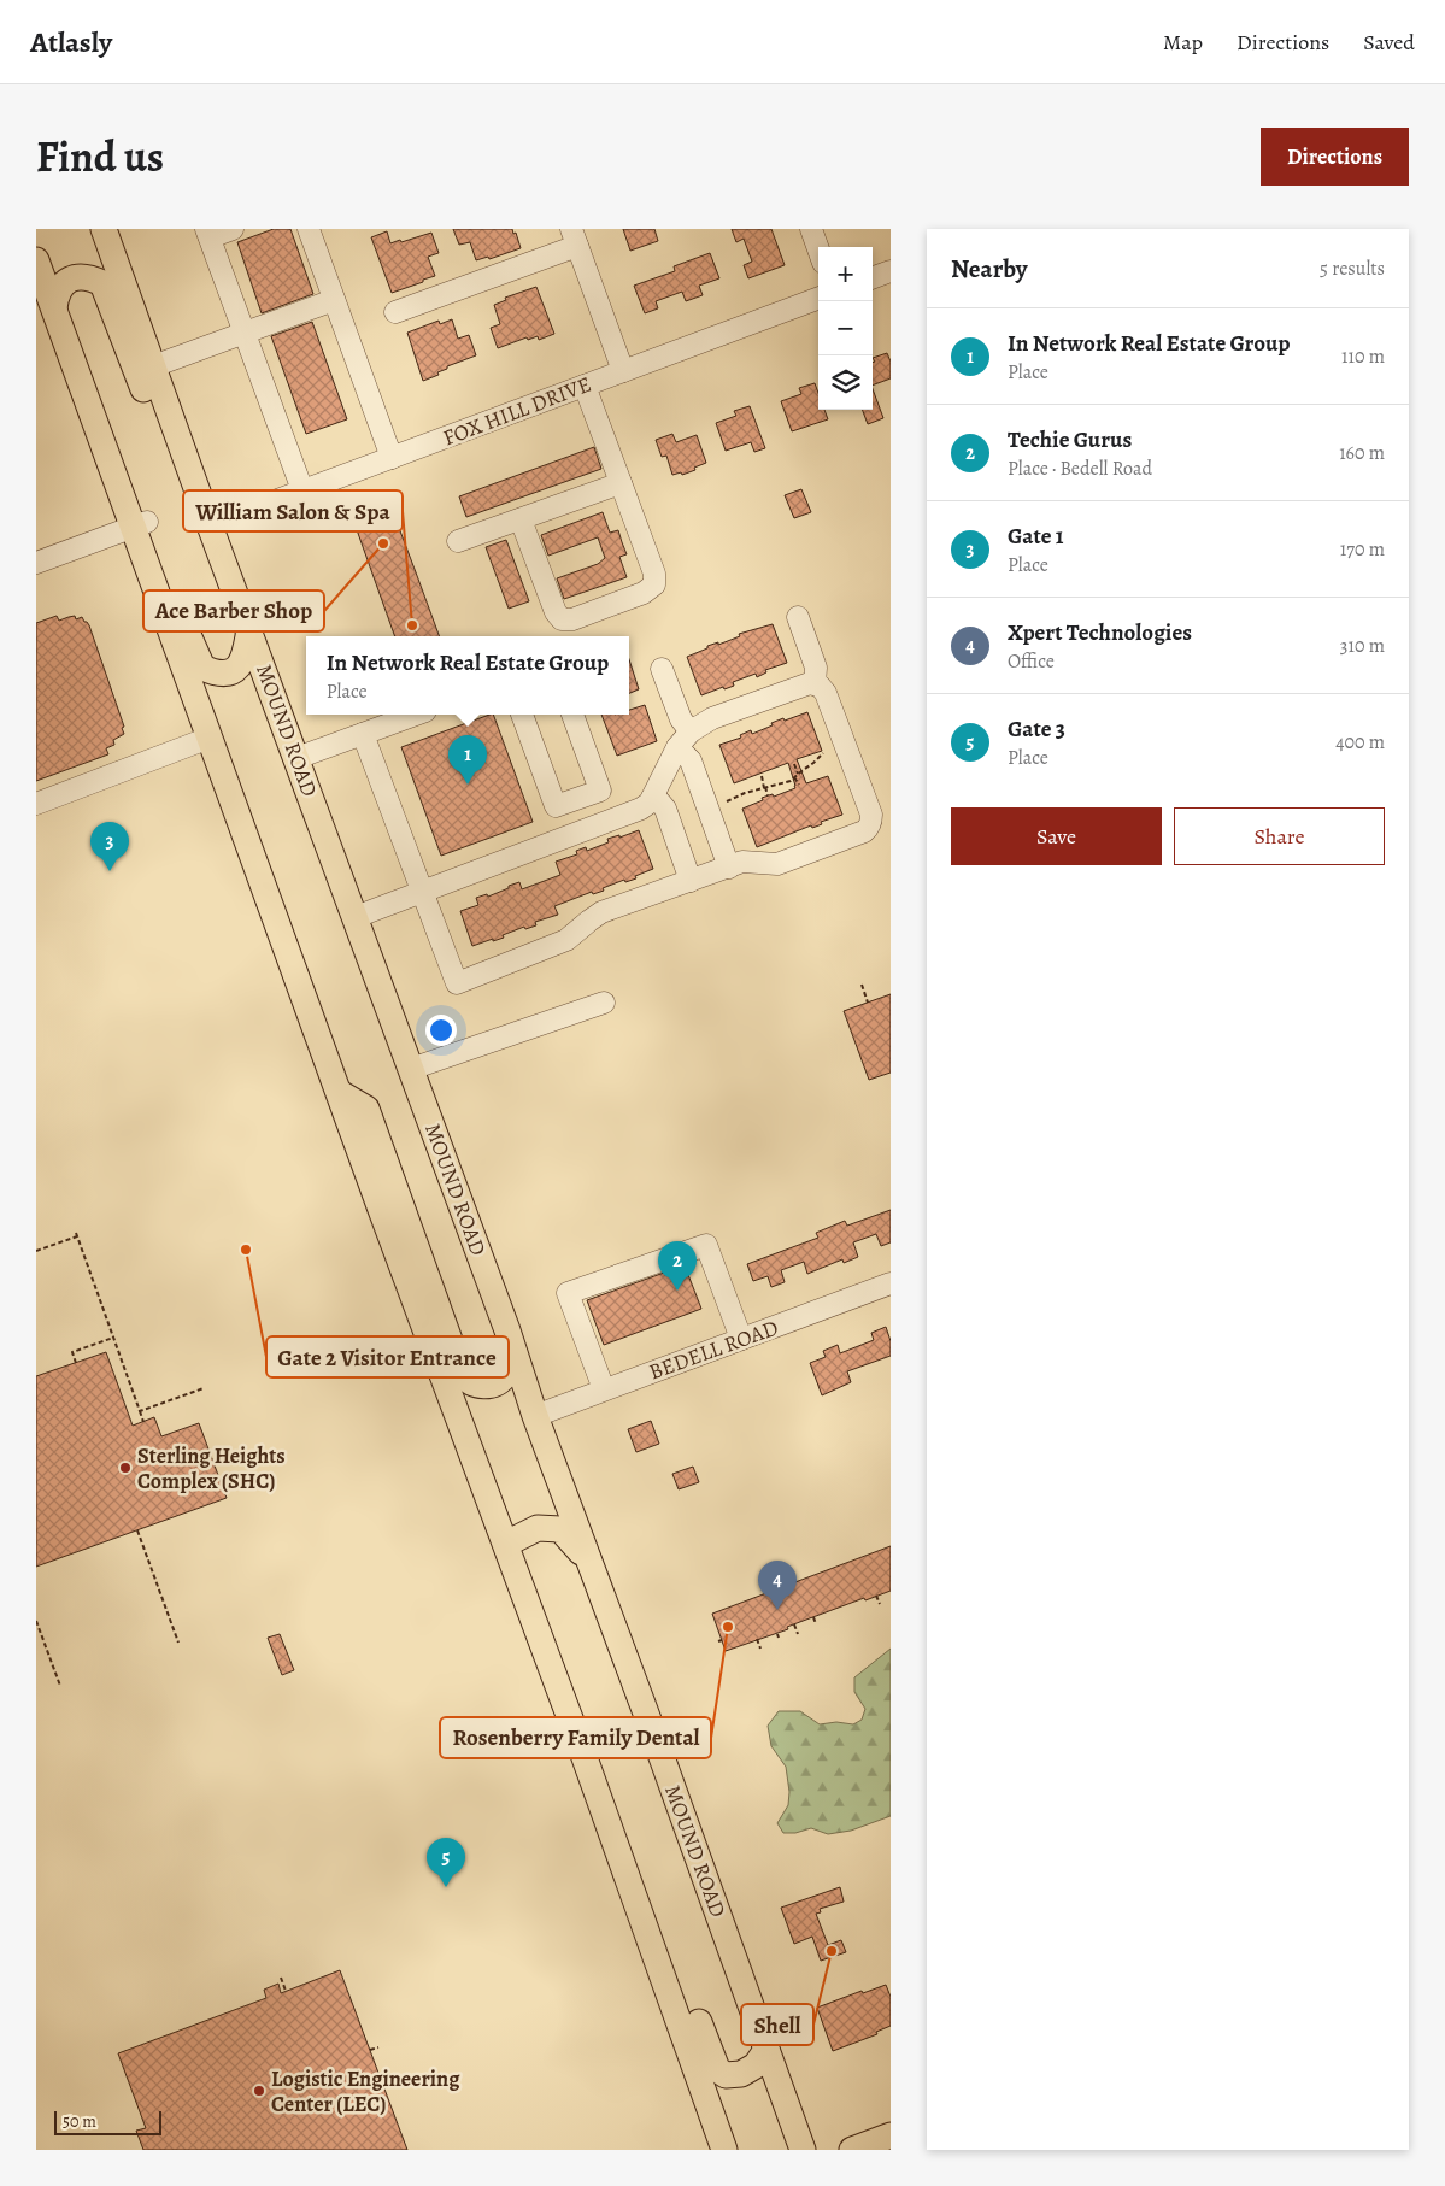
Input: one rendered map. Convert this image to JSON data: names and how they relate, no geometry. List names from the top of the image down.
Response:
{
  "streets": {
    "main road": ["MOUND ROAD"],
    "street": ["FOX HILL DRIVE", "BEDELL ROAD"]
  },
  "crossings": [
    ["FOX HILL DRIVE", "MOUND ROAD"],
    ["MOUND ROAD", "BEDELL ROAD"]
  ],
  "places": [
    "Ace Barber Shop",
    "William Salon & Spa",
    "Gate 2 Visitor Entrance",
    "Sterling Heights Complex (SHC)",
    "Rosenberry Family Dental",
    "Shell",
    "Logistic Engineering Center (LEC)"
  ],
  "scale_bar": "50 m",
  "page": {
    "header": "Atlasly",
    "nav": ["Map", "Directions", "Saved"],
    "title": "Find us",
    "buttons": [
      "Directions",
      ["Save", "Share"]
    ],
    "heading": ["Nearby", "5 results"],
    "map_buttons": ["+", "−"],
    "list": [
      {
        "mark": "1",
        "name": "In Network Real Estate Group",
        "note": "Place",
        "value": "110 m"
      },
      {
        "mark": "2",
        "name": "Techie Gurus",
        "note": "Place · Bedell Road",
        "value": "160 m"
      },
      {
        "mark": "3",
        "name": "Gate 1",
        "note": "Place",
        "value": "170 m"
      },
      {
        "mark": "4",
        "name": "Xpert Technologies",
        "note": "Office",
        "value": "310 m"
      },
      {
        "mark": "5",
        "name": "Gate 3",
        "note": "Place",
        "value": "400 m"
      }
    ],
    "popup": ["In Network Real Estate Group", "Place"],
    "pins": [
      "1",
      "3",
      "2",
      "4",
      "5"
    ],
    "scale": "50 m"
  }
}
